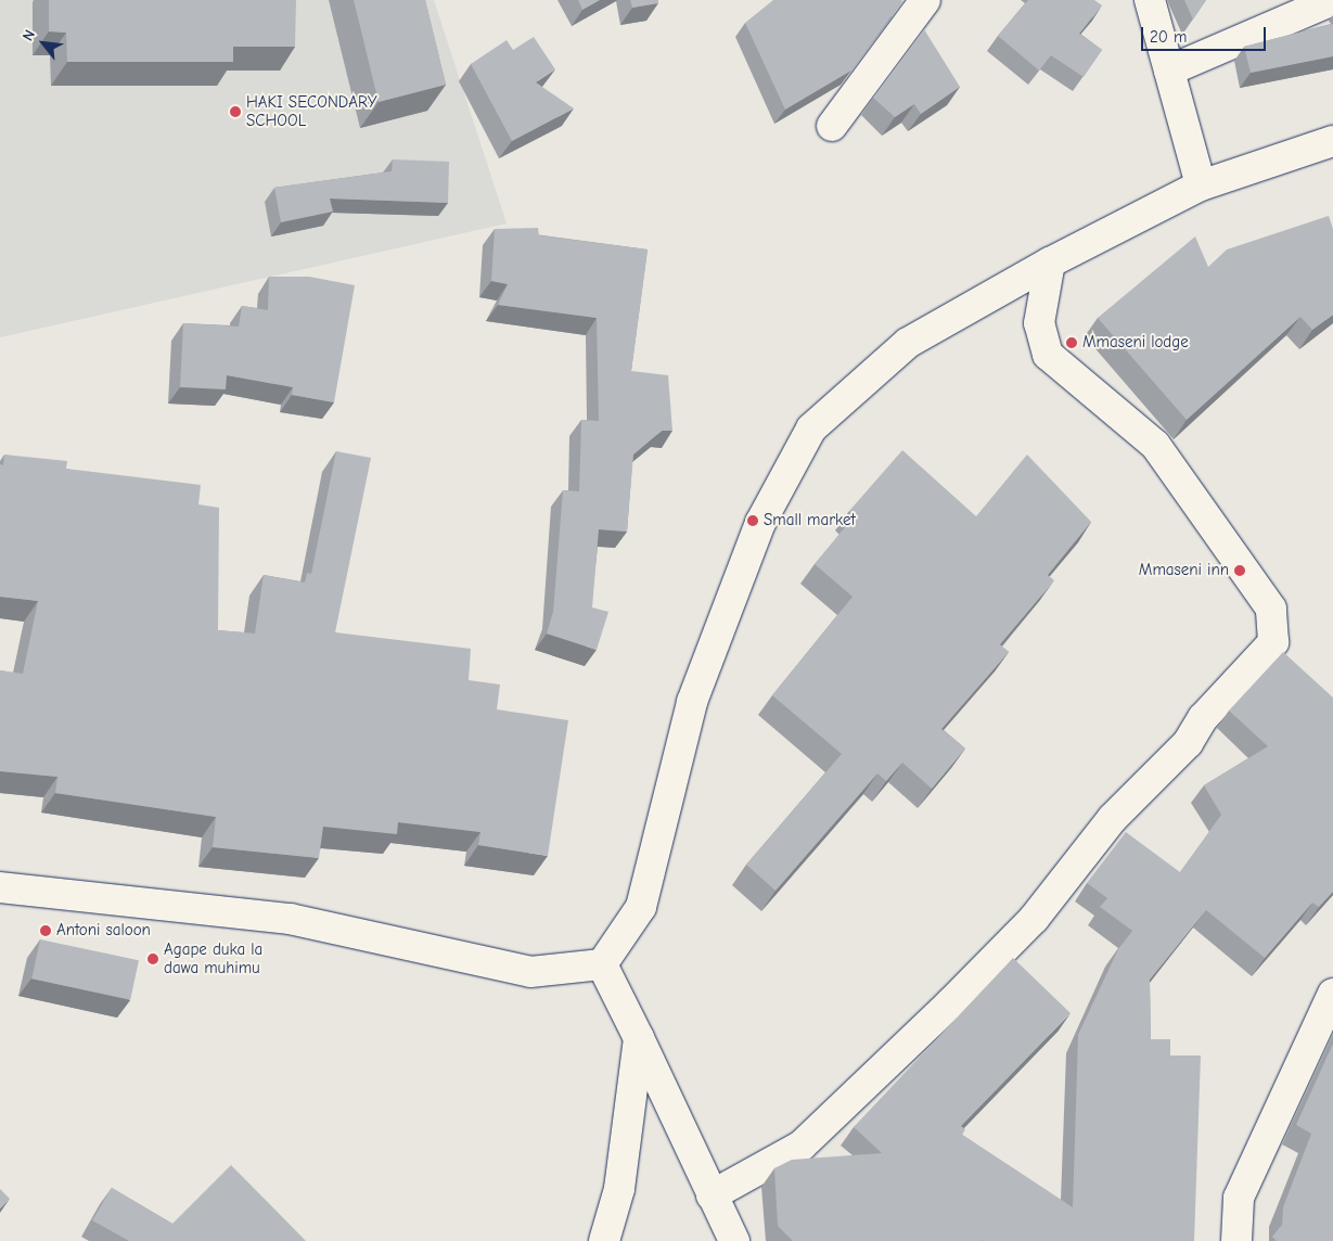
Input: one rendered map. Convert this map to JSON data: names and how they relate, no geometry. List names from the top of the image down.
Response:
{
  "places": [
    "HAKI SECONDARY SCHOOL",
    "Mmaseni lodge",
    "Small market",
    "Mmaseni inn",
    "Antoni saloon",
    "Agape duka la dawa muhimu"
  ],
  "scale_bar": "20 m",
  "north": "top left"
}
